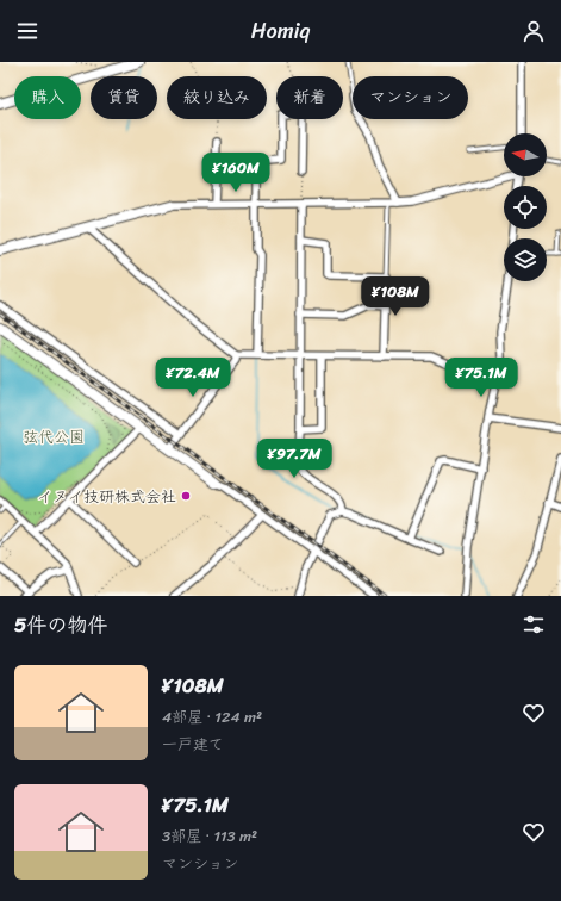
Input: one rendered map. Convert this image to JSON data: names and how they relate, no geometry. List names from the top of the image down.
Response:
{
  "parks": ["弦代公園"],
  "places": ["イヌイ技研株式会社"],
  "north": "left",
  "page": {
    "header": "Homiq",
    "chip": [
      "購入",
      "賃貸",
      "絞り込み",
      "新着",
      "マンション"
    ],
    "price": [
      "¥160M",
      "¥108M",
      "¥72.4M",
      "¥75.1M",
      "¥97.7M"
    ],
    "heading": "5件の物件",
    "list": [
      {
        "name": "¥108M",
        "note": "4部屋 · 124 m² · 一戸建て"
      },
      {
        "name": "¥75.1M",
        "note": "3部屋 · 113 m² · マンション"
      }
    ]
  }
}
